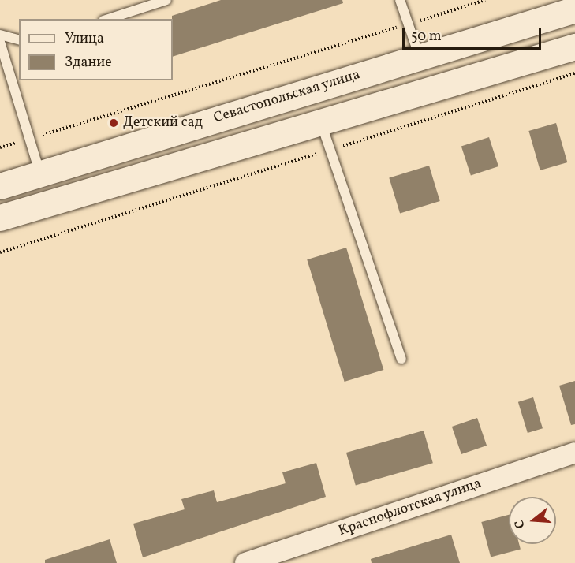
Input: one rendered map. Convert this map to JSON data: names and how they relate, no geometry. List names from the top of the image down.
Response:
{
  "streets": {
    "street": ["Севастопольская улица", "Краснофлотская улица"]
  },
  "places": ["Детский сад"],
  "legend": ["Улица", "Здание"],
  "scale_bar": "50 m",
  "north": "left"
}
